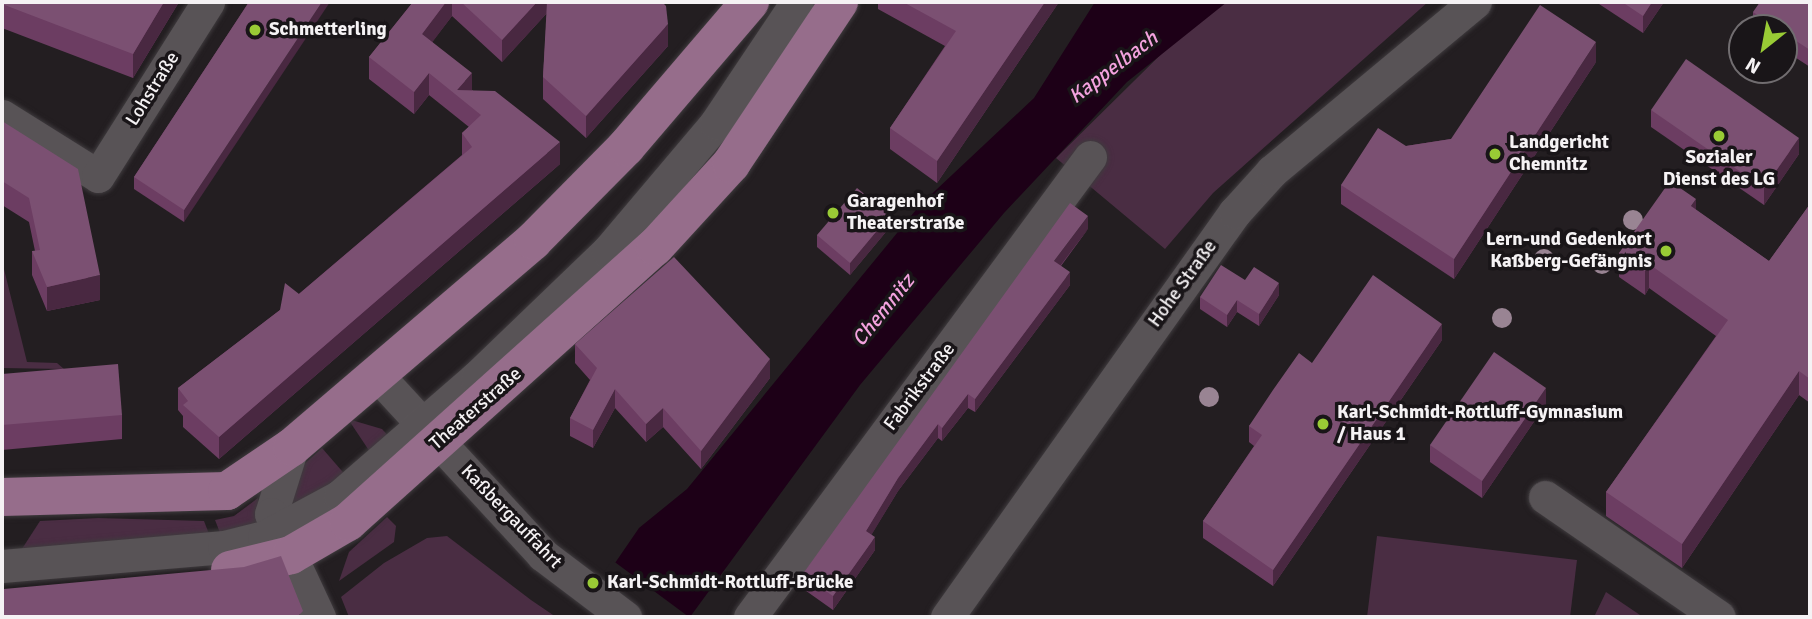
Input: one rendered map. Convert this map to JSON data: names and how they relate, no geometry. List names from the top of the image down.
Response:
{
  "streets": {
    "main road": ["Theaterstraße"],
    "street": [
      "Lohstraße",
      "Hohe Straße",
      "Fabrikstraße",
      "Kaßbergauffahrt"
    ]
  },
  "crossings": [
    ["Theaterstraße", "Kaßbergauffahrt"]
  ],
  "water": ["Kappelbach", "Chemnitz"],
  "places": [
    "Schmetterling",
    "Sozialer Dienst des LG",
    "Landgericht Chemnitz",
    "Garagenhof Theaterstraße",
    "Lern-und Gedenkort Kaßberg-Gefängnis",
    "Karl-Schmidt-Rottluff-Gymnasium / Haus 1",
    "Karl-Schmidt-Rottluff-Brücke"
  ],
  "north": "bottom left"
}
